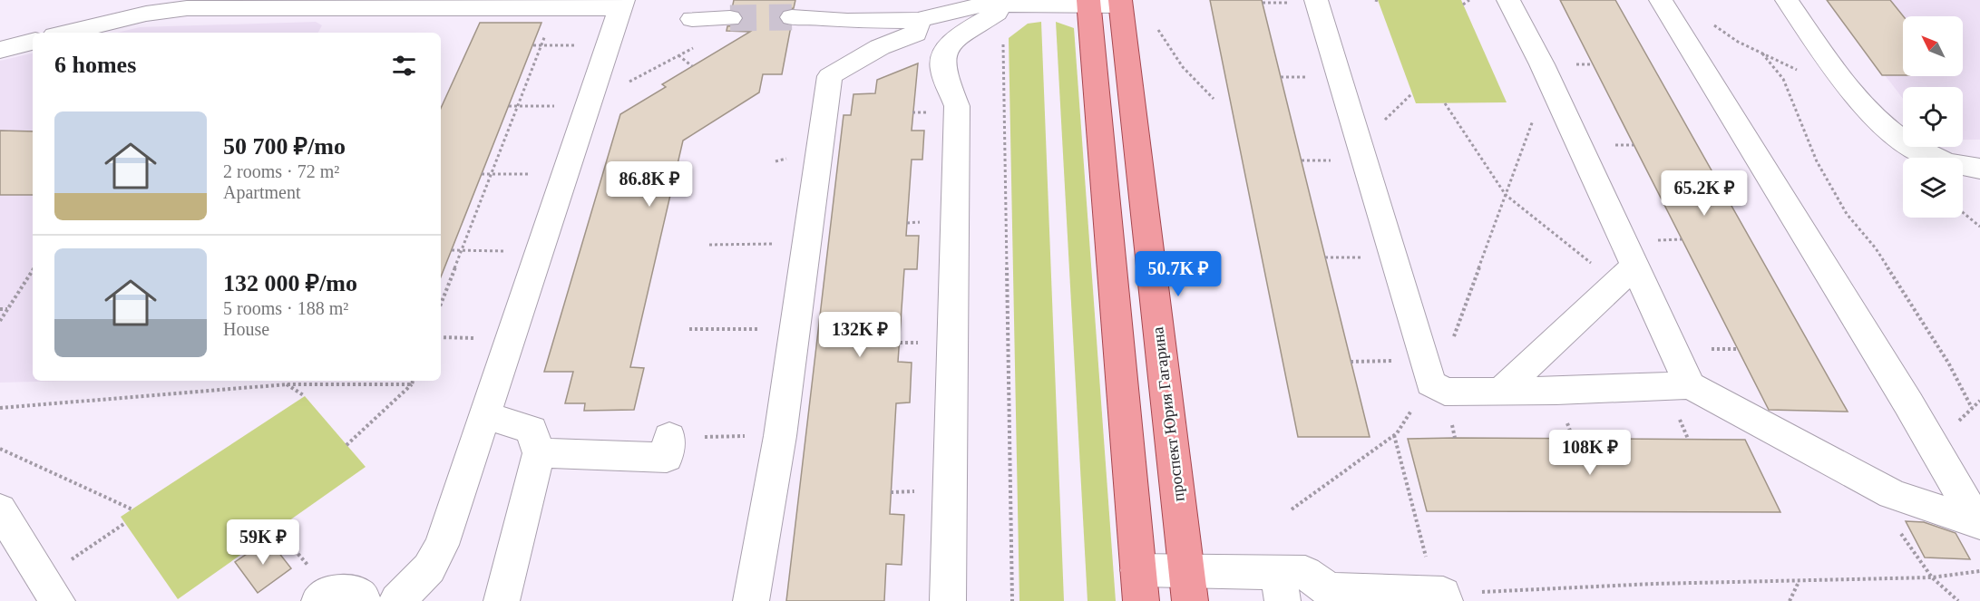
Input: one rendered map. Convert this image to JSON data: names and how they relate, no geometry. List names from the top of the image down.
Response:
{
  "streets": {
    "main road": ["проспект Юрия Гагарина"]
  },
  "north": "top left",
  "page": {
    "heading": "6 homes",
    "list": [
      {
        "name": "50 700 ₽/mo",
        "note": "2 rooms · 72 m² · Apartment"
      },
      {
        "name": "132 000 ₽/mo",
        "note": "5 rooms · 188 m² · House"
      }
    ],
    "price": [
      "86.8K ₽",
      "65.2K ₽",
      "50.7K ₽",
      "132K ₽",
      "108K ₽",
      "59K ₽"
    ]
  }
}
